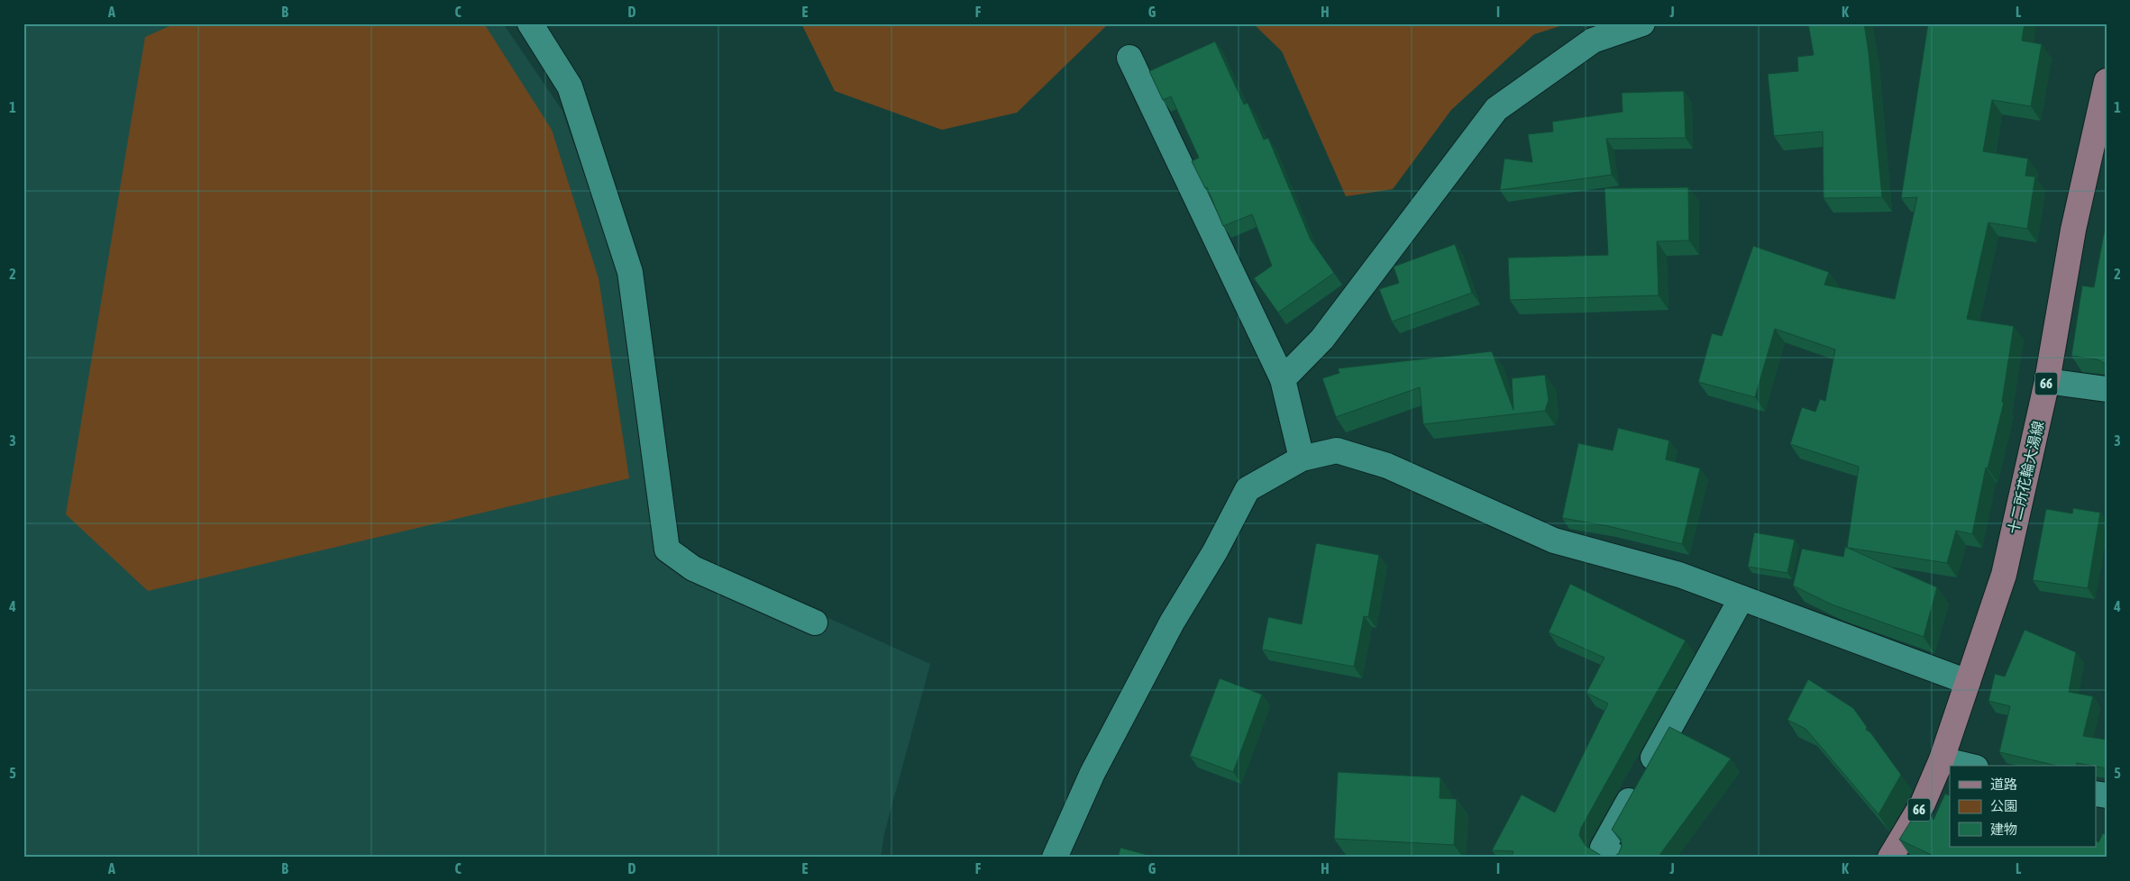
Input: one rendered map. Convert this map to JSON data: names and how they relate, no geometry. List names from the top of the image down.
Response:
{
  "streets": {
    "main road": ["66", "十二所花輪大湯線"]
  },
  "legend": ["道路", "公園", "建物"],
  "grid": {
    "columns": [
      "A",
      "B",
      "C",
      "D",
      "E",
      "F",
      "G",
      "H",
      "I",
      "J",
      "K",
      "L"
    ],
    "rows": [
      "1",
      "2",
      "3",
      "4",
      "5"
    ]
  }
}
